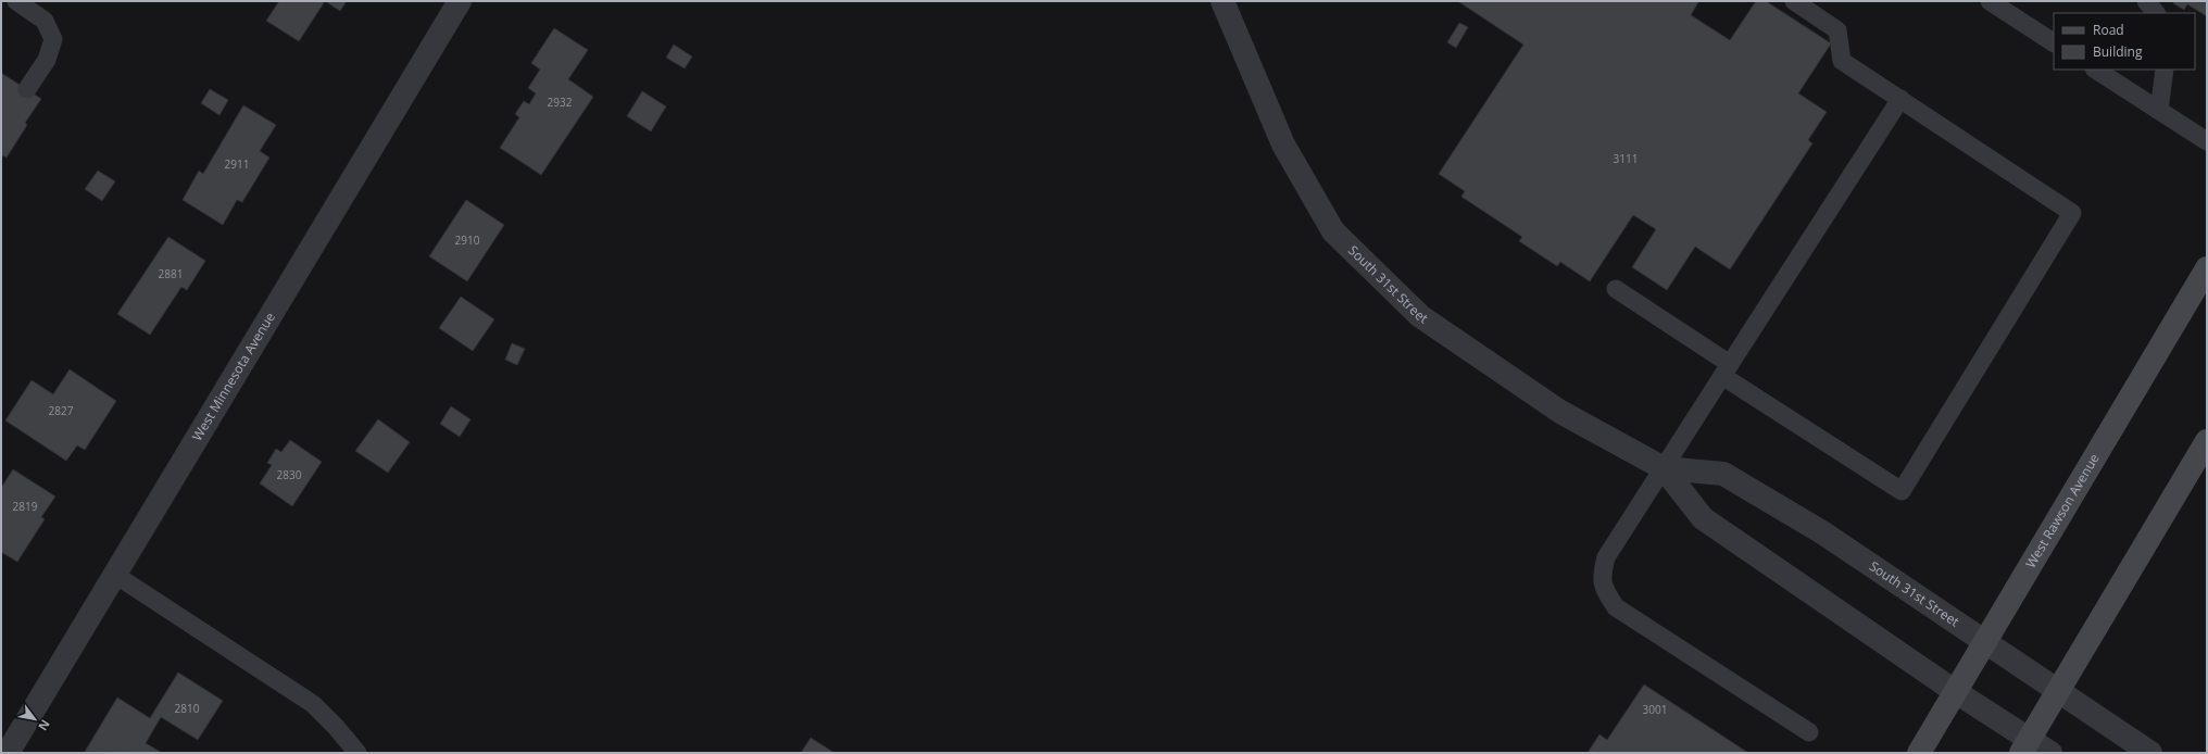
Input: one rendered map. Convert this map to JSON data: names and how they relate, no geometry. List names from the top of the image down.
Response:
{
  "streets": {
    "main road": ["West Rawson Avenue"],
    "street": ["South 31st Street", "West Minnesota Avenue"]
  },
  "crossings": [
    ["South 31st Street", "West Rawson Avenue"]
  ],
  "house_numbers": [
    "2932",
    "3111",
    "2911",
    "2910",
    "2881",
    "2827",
    "2830",
    "2819",
    "2810",
    "3001"
  ],
  "legend": ["Road", "Building"],
  "north": "bottom right"
}
